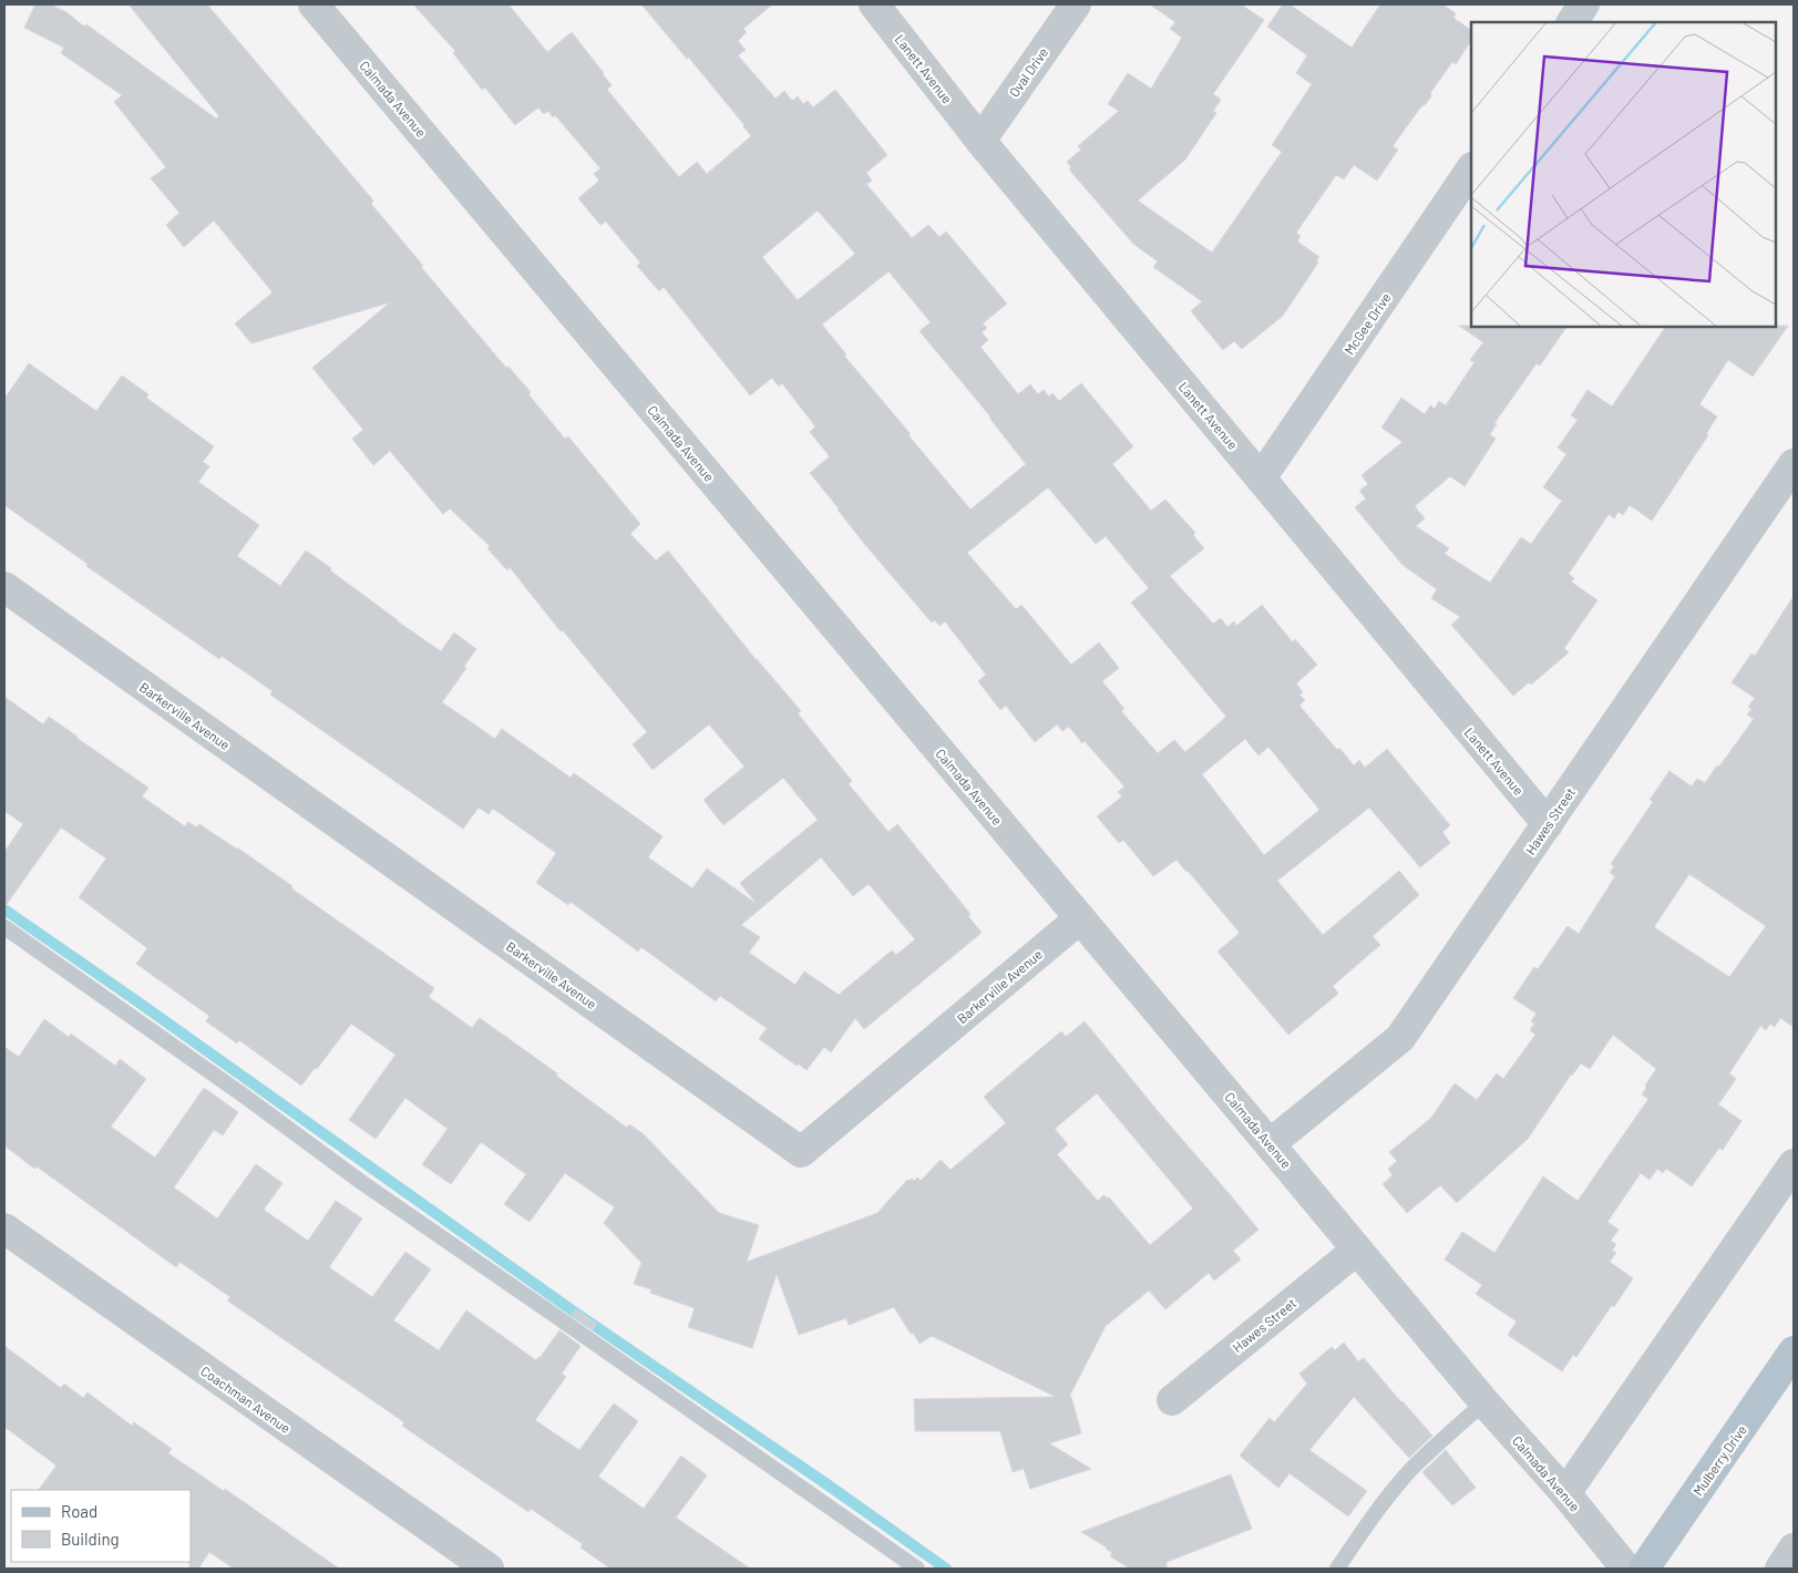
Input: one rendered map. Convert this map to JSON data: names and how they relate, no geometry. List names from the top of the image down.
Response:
{
  "streets": {
    "main road": ["Mulberry Drive"],
    "street": [
      "Lanett Avenue",
      "Oval Drive",
      "Calmada Avenue",
      "McGee Drive",
      "Barkerville Avenue",
      "Hawes Street",
      "Coachman Avenue"
    ]
  },
  "crossings": [
    ["Lanett Avenue", "Oval Drive"],
    ["Lanett Avenue", "McGee Drive"],
    ["Lanett Avenue", "Hawes Street"],
    ["Calmada Avenue", "Barkerville Avenue"],
    ["Calmada Avenue", "Hawes Street"]
  ],
  "legend": ["Road", "Building"]
}
